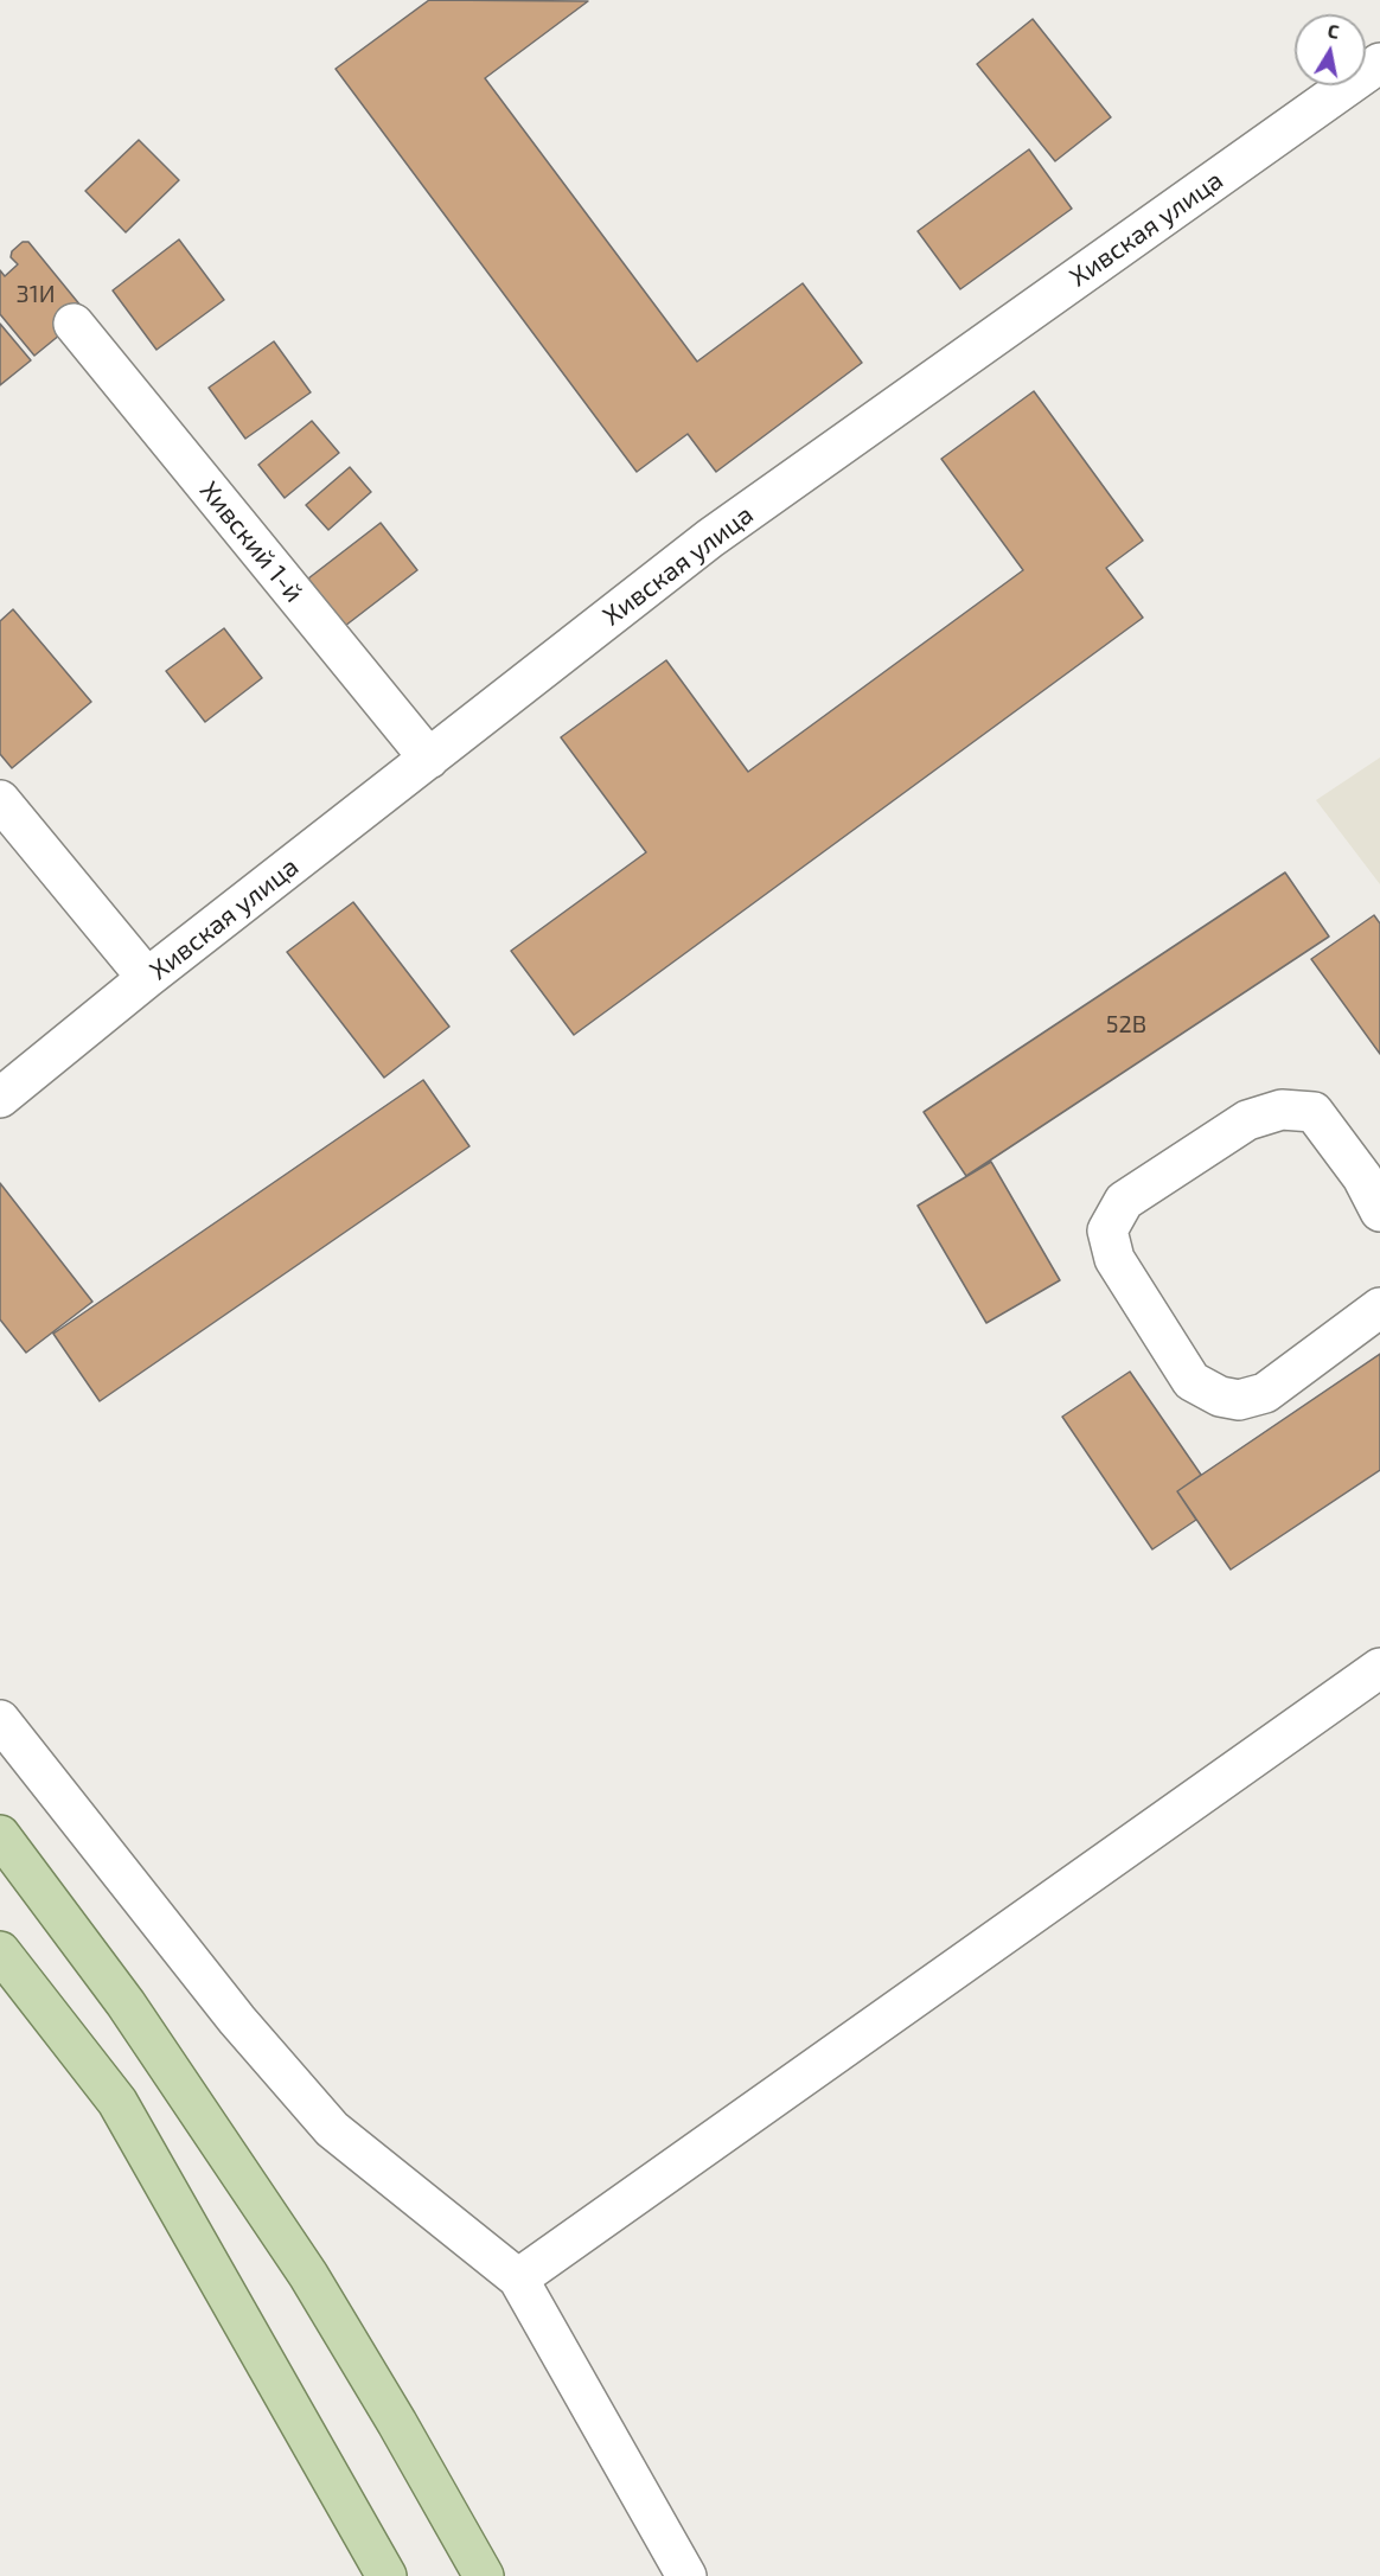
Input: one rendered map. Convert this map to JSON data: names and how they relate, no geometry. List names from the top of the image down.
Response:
{
  "streets": {
    "street": ["Хивская улица", "Хивский 1-й"]
  },
  "crossings": [
    ["Хивская улица", "Хивский 1-й"]
  ],
  "house_numbers": ["31И", "52В"],
  "north": "top"
}
